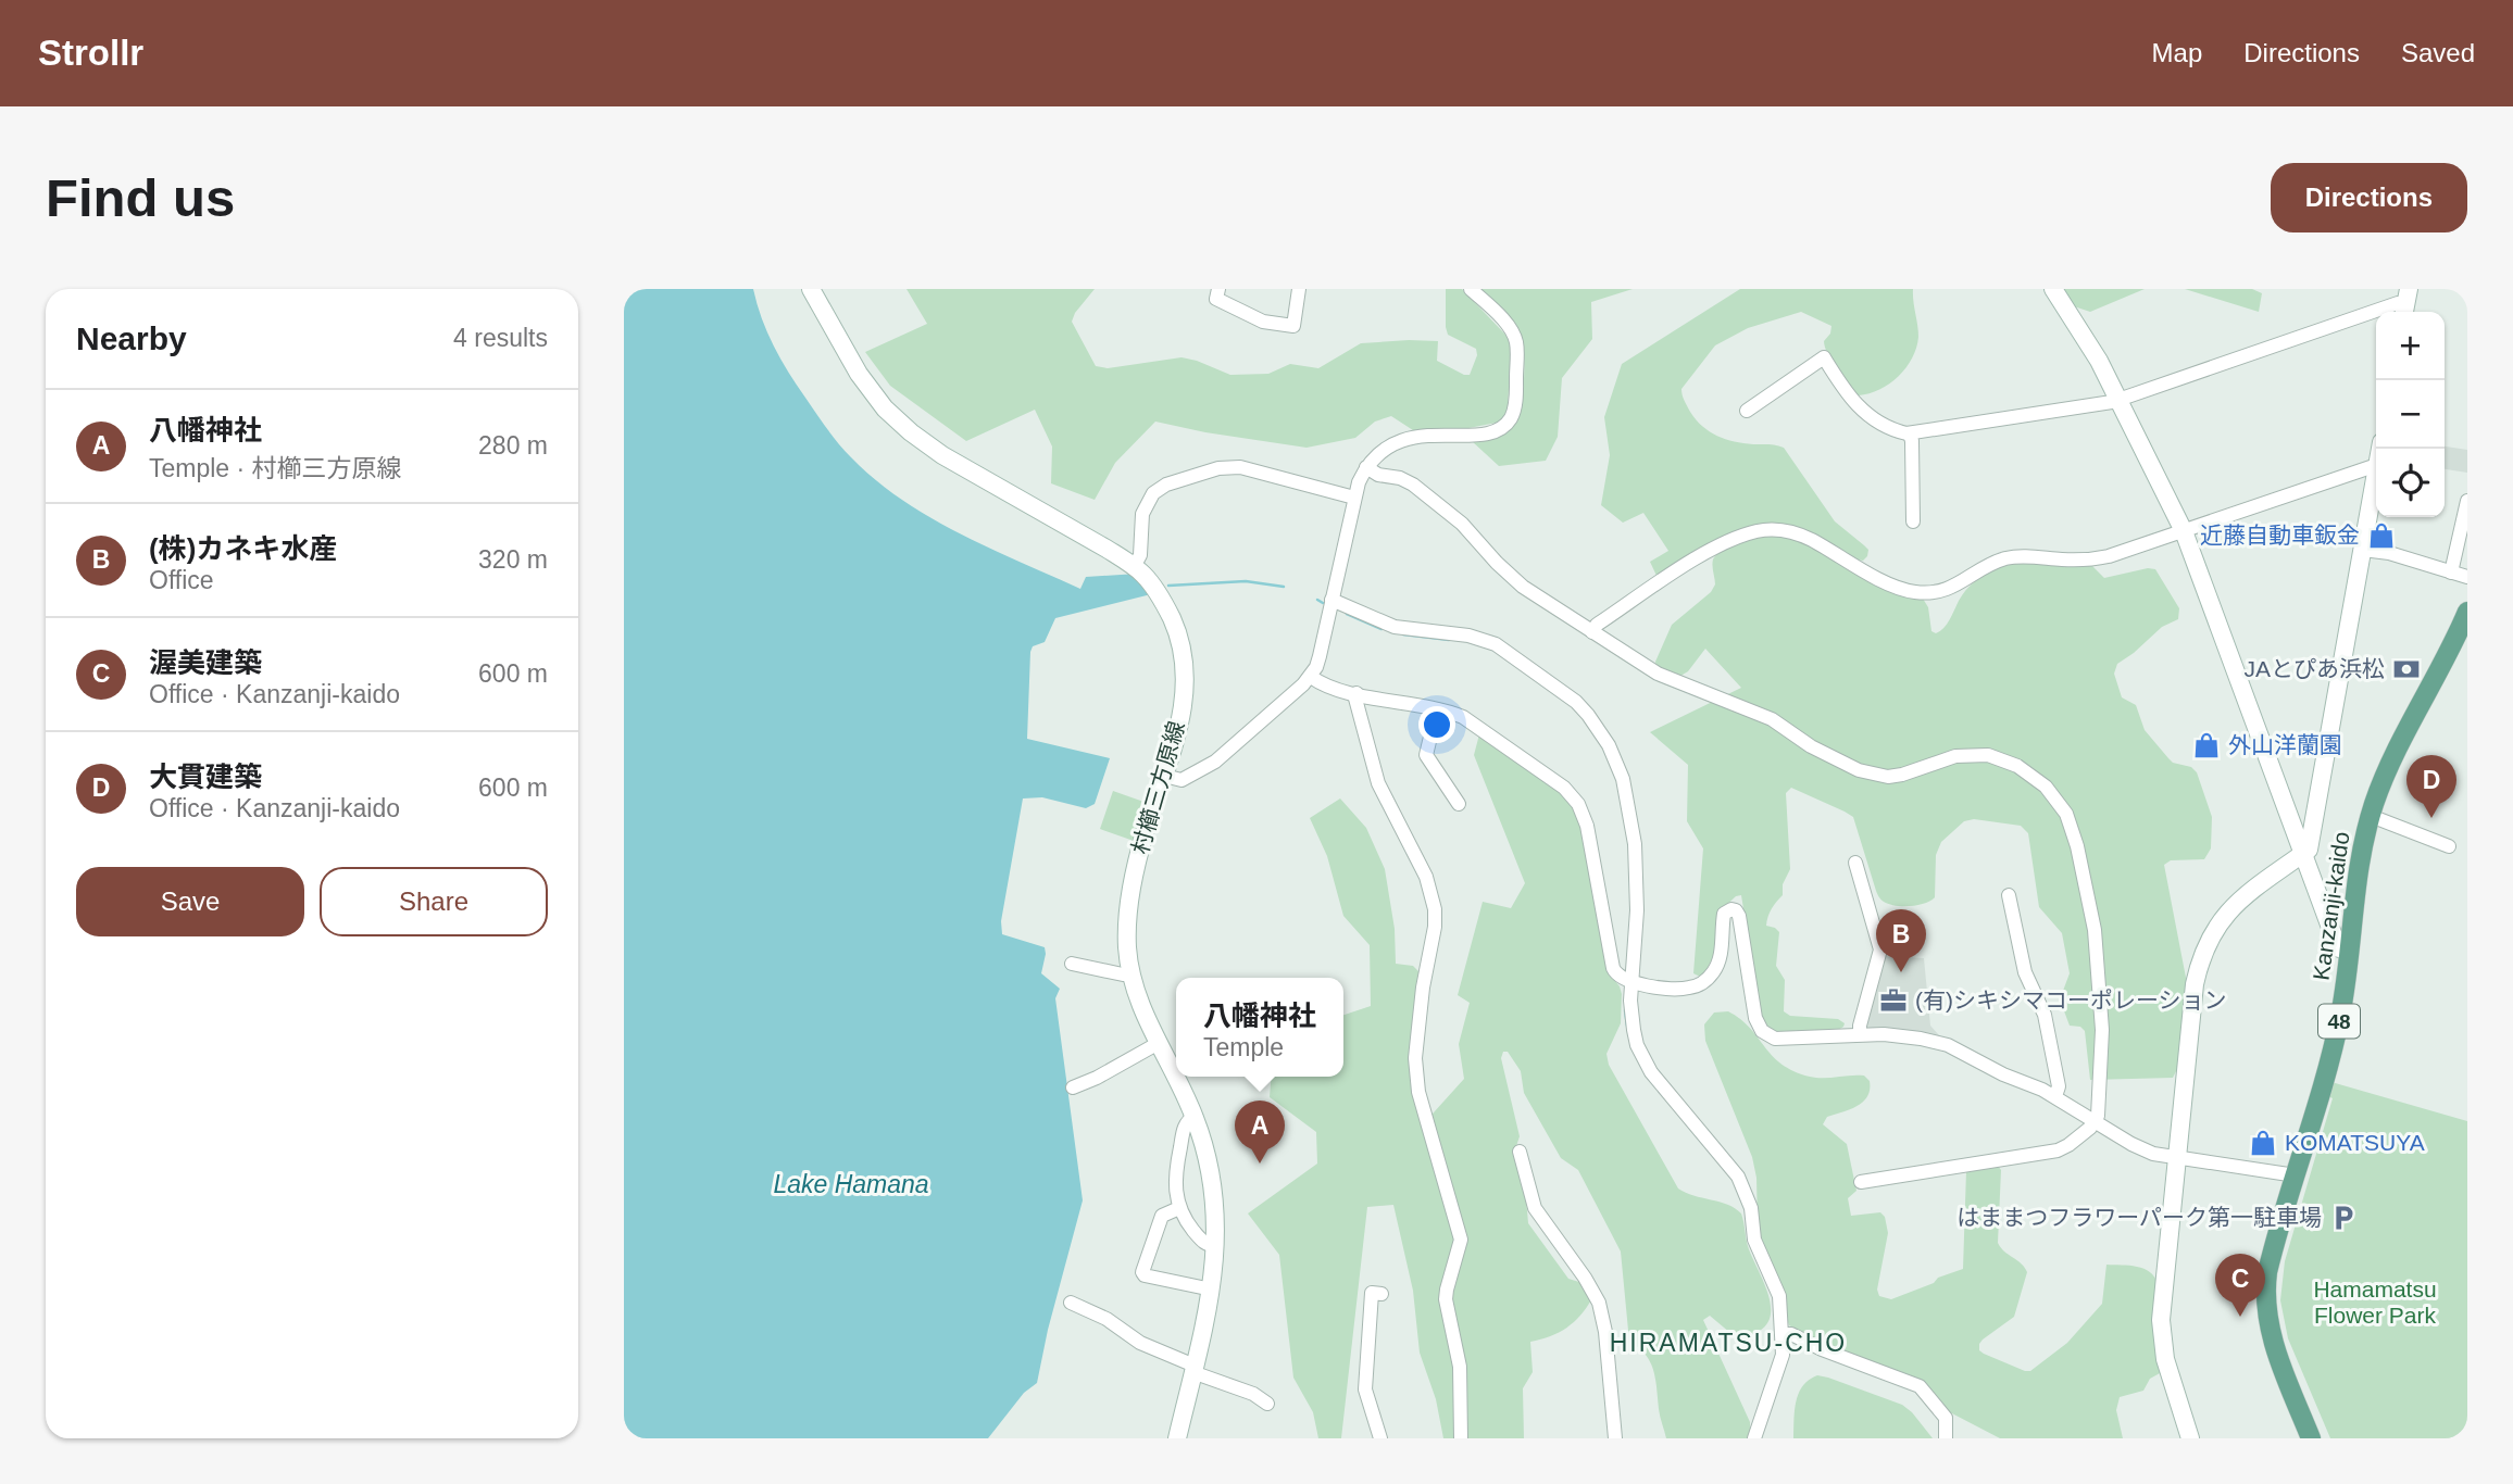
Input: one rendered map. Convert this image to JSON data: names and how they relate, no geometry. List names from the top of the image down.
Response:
{
  "streets": {
    "main road": ["Kanzanji-kaido", "48"],
    "street": ["村櫛三方原線"]
  },
  "districts": ["HIRAMATSU-CHO"],
  "water": ["Lake Hamana"],
  "parks": ["Hamamatsu Flower Park"],
  "places": {
    "shop": ["近藤自動車鈑金", "外山洋蘭園", "KOMATSUYA"],
    "bank": ["JAとぴあ浜松"],
    "office": ["(有)シキシマコーポレーション"],
    "parking": ["はままつフラワーパーク第一駐車場"]
  },
  "page": {
    "header": "Strollr",
    "nav": ["Map", "Directions", "Saved"],
    "buttons": [
      "Directions",
      ["Save", "Share"]
    ],
    "title": "Find us",
    "heading": ["Nearby", "4 results"],
    "map_buttons": ["+", "−"],
    "list": [
      {
        "mark": "A",
        "name": "八幡神社",
        "note": "Temple · 村櫛三方原線",
        "value": "280 m"
      },
      {
        "mark": "B",
        "name": "(株)カネキ水産",
        "note": "Office",
        "value": "320 m"
      },
      {
        "mark": "C",
        "name": "渥美建築",
        "note": "Office · Kanzanji-kaido",
        "value": "600 m"
      },
      {
        "mark": "D",
        "name": "大貫建築",
        "note": "Office · Kanzanji-kaido",
        "value": "600 m"
      }
    ],
    "pins": [
      "D",
      "B",
      "A",
      "C"
    ],
    "popup": ["八幡神社", "Temple"]
  }
}
